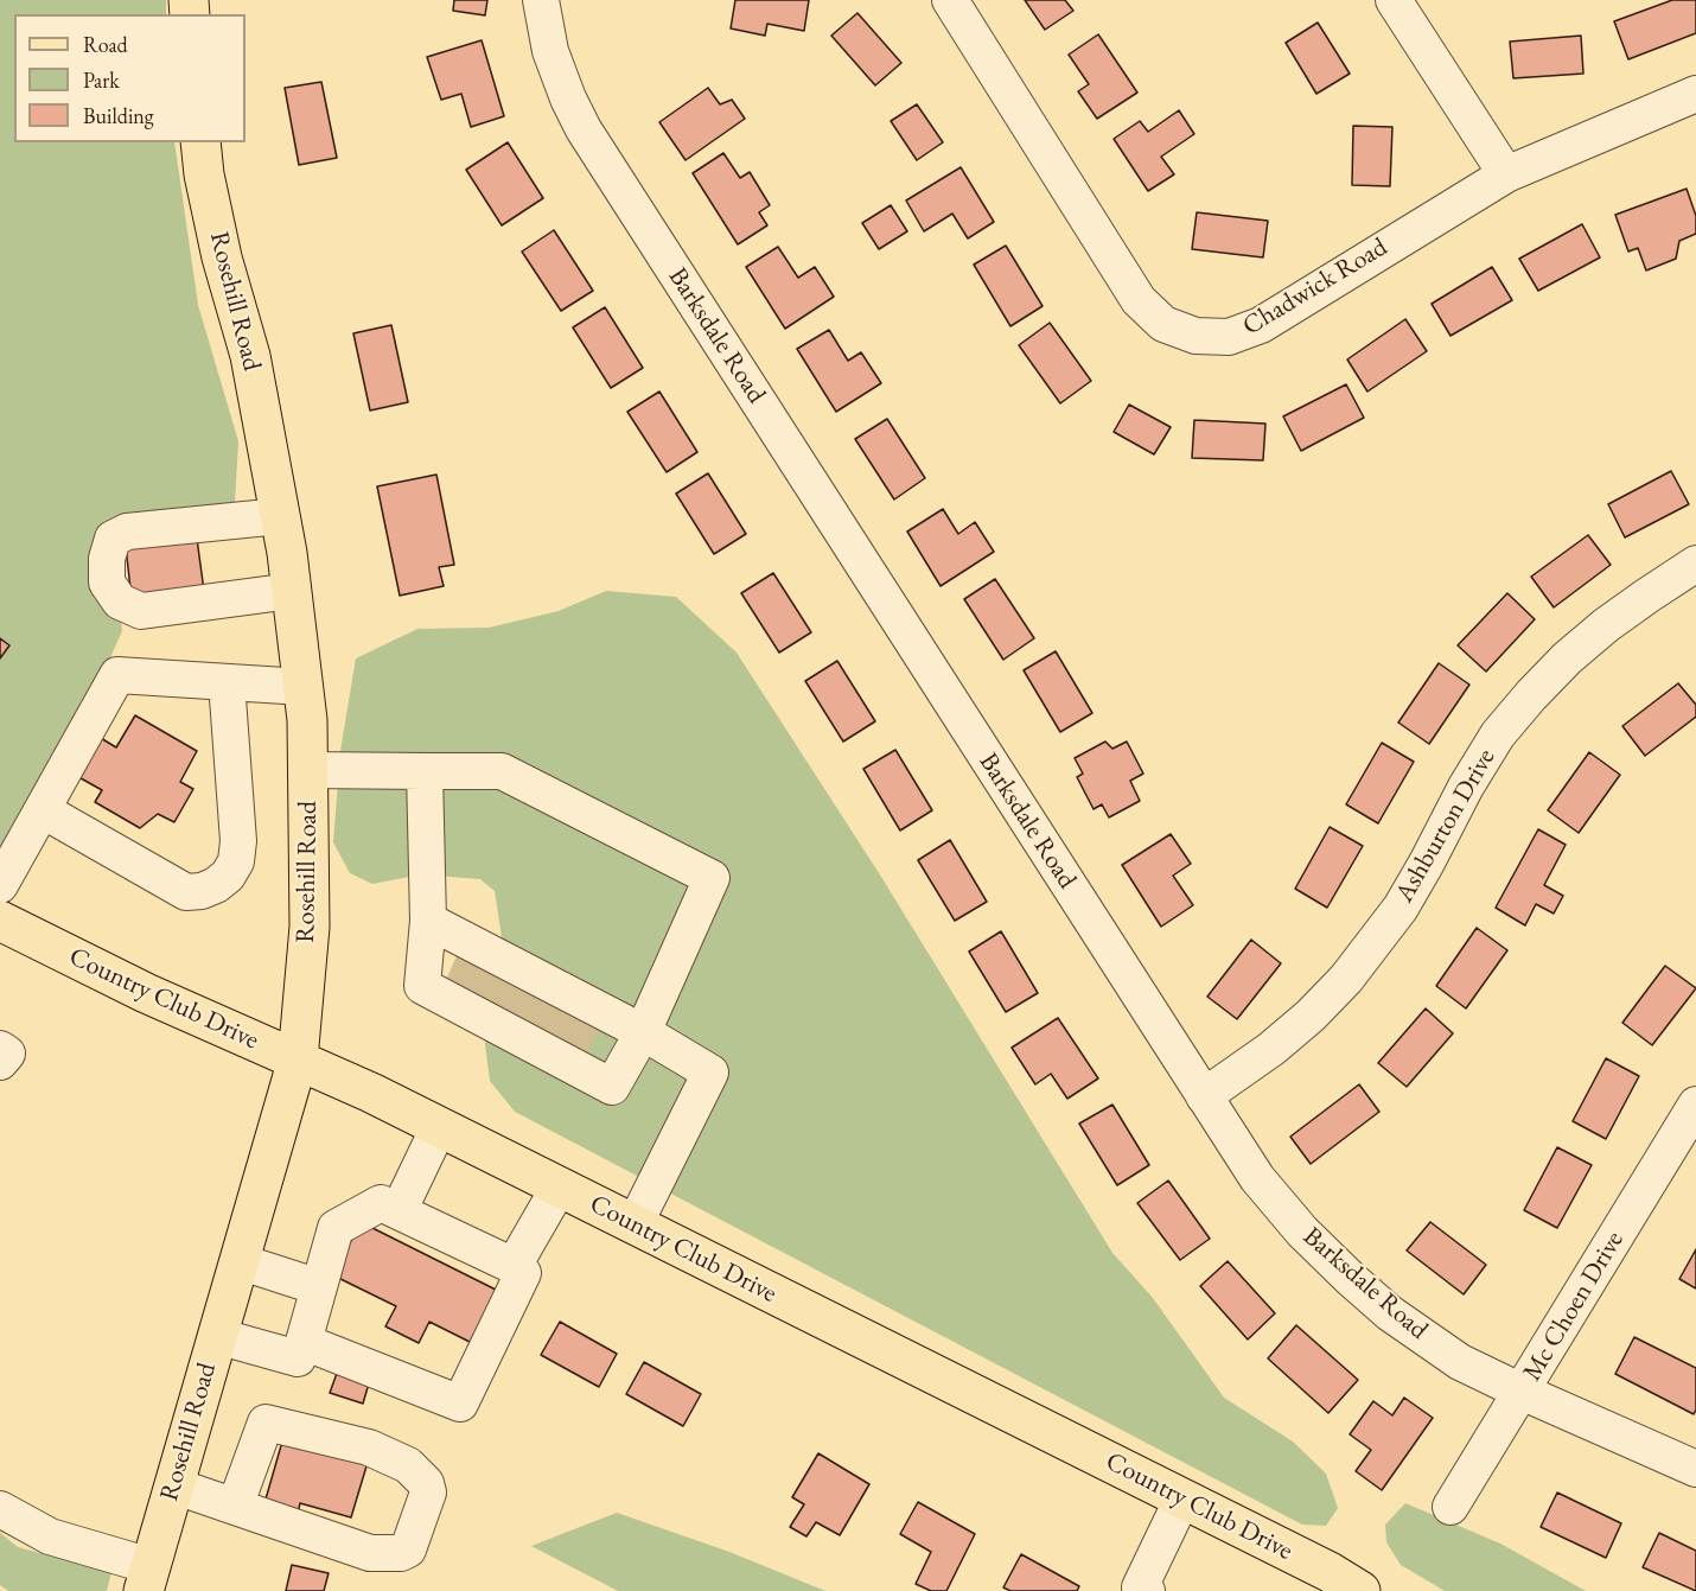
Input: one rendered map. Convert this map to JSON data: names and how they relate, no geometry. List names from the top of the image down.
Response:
{
  "streets": {
    "main road": ["Rosehill Road", "Country Club Drive"],
    "street": [
      "Chadwick Road",
      "Barksdale Road",
      "Ashburton Drive",
      "Mc Choen Drive"
    ]
  },
  "crossings": [
    ["Rosehill Road", "Country Club Drive"],
    ["Barksdale Road", "Ashburton Drive"],
    ["Barksdale Road", "Mc Choen Drive"]
  ],
  "legend": ["Road", "Park", "Building"]
}
